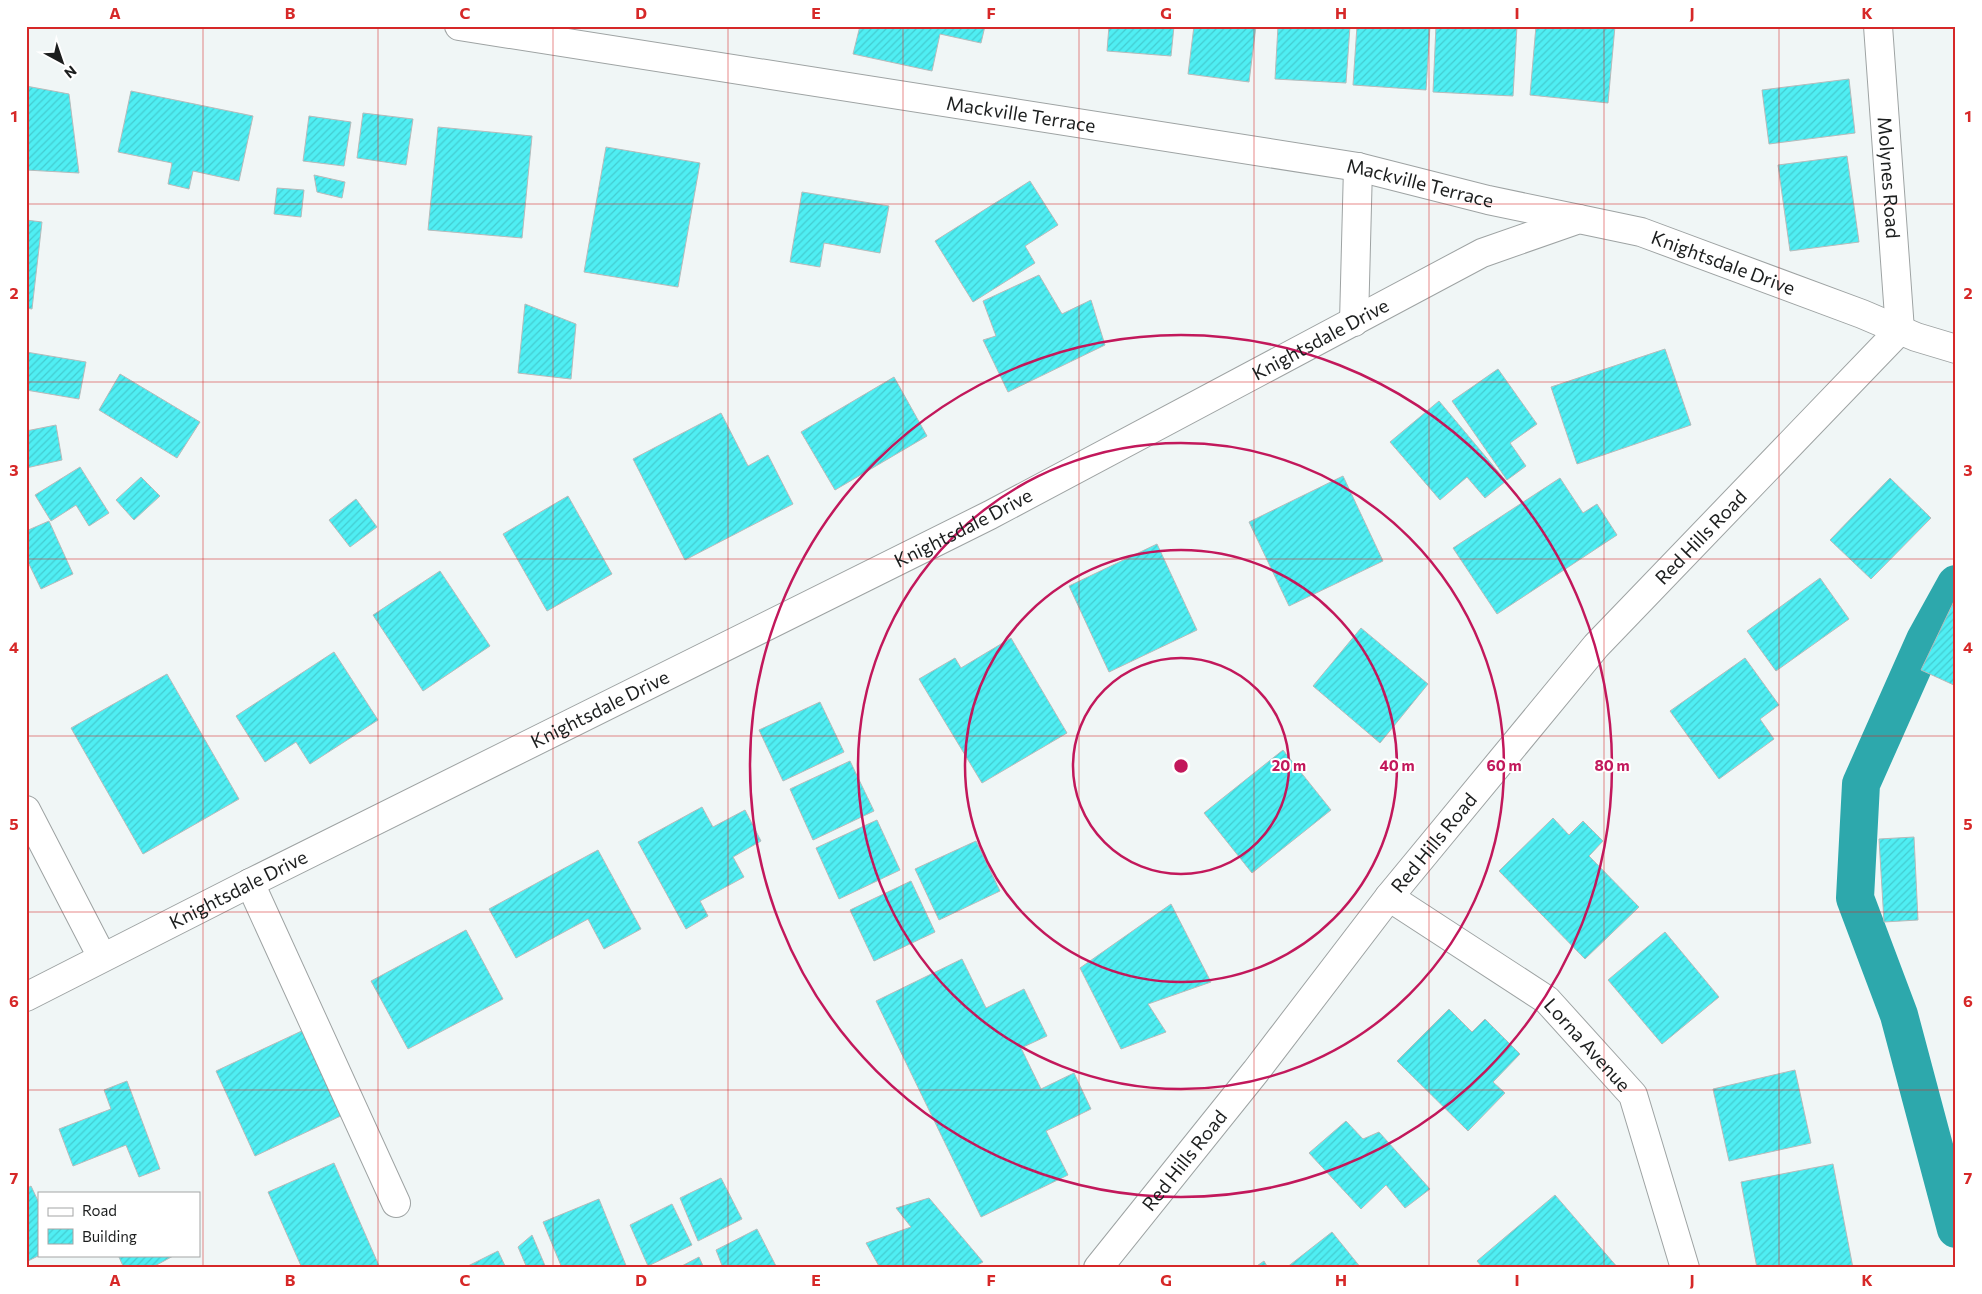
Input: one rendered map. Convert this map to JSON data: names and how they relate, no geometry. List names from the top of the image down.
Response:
{
  "streets": {
    "street": [
      "Mackville Terrace",
      "Molynes Road",
      "Knightsdale Drive",
      "Red Hills Road",
      "Lorna Avenue"
    ]
  },
  "crossings": [
    ["Mackville Terrace", "Knightsdale Drive"],
    ["Molynes Road", "Knightsdale Drive"],
    ["Molynes Road", "Red Hills Road"],
    ["Knightsdale Drive", "Red Hills Road"],
    ["Red Hills Road", "Lorna Avenue"]
  ],
  "legend": ["Road", "Building"],
  "north": "bottom right",
  "grid": {
    "columns": [
      "A",
      "B",
      "C",
      "D",
      "E",
      "F",
      "G",
      "H",
      "I",
      "J",
      "K"
    ],
    "rows": [
      "1",
      "2",
      "3",
      "4",
      "5",
      "6",
      "7"
    ]
  },
  "rings": [
    "20 m",
    "40 m",
    "60 m",
    "80 m"
  ]
}
